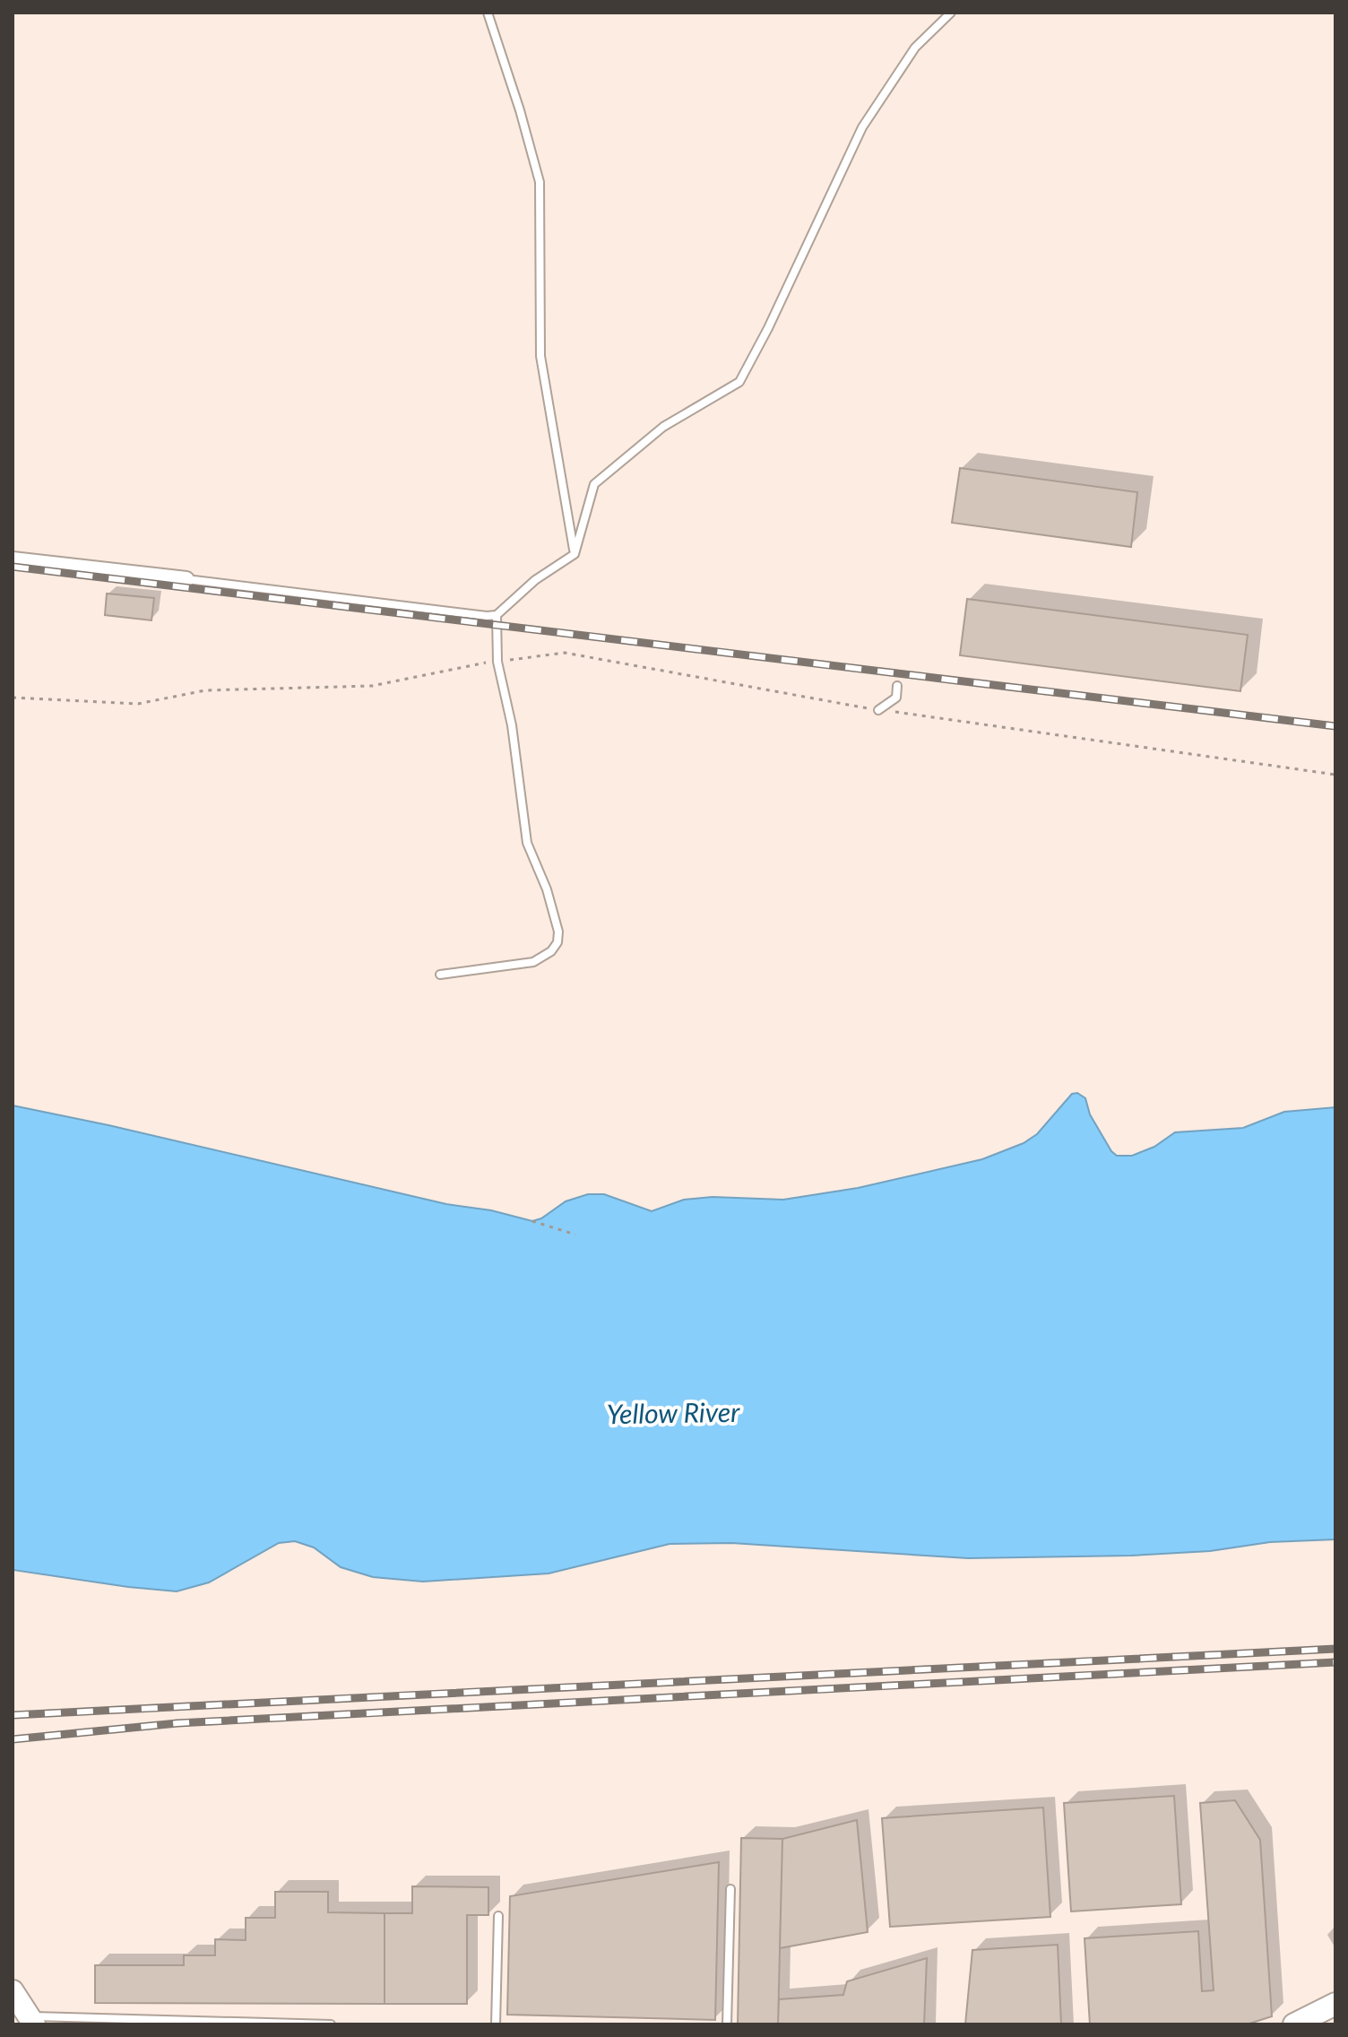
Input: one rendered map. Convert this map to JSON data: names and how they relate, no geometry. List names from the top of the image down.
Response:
{
  "water": ["Yellow River"]
}
